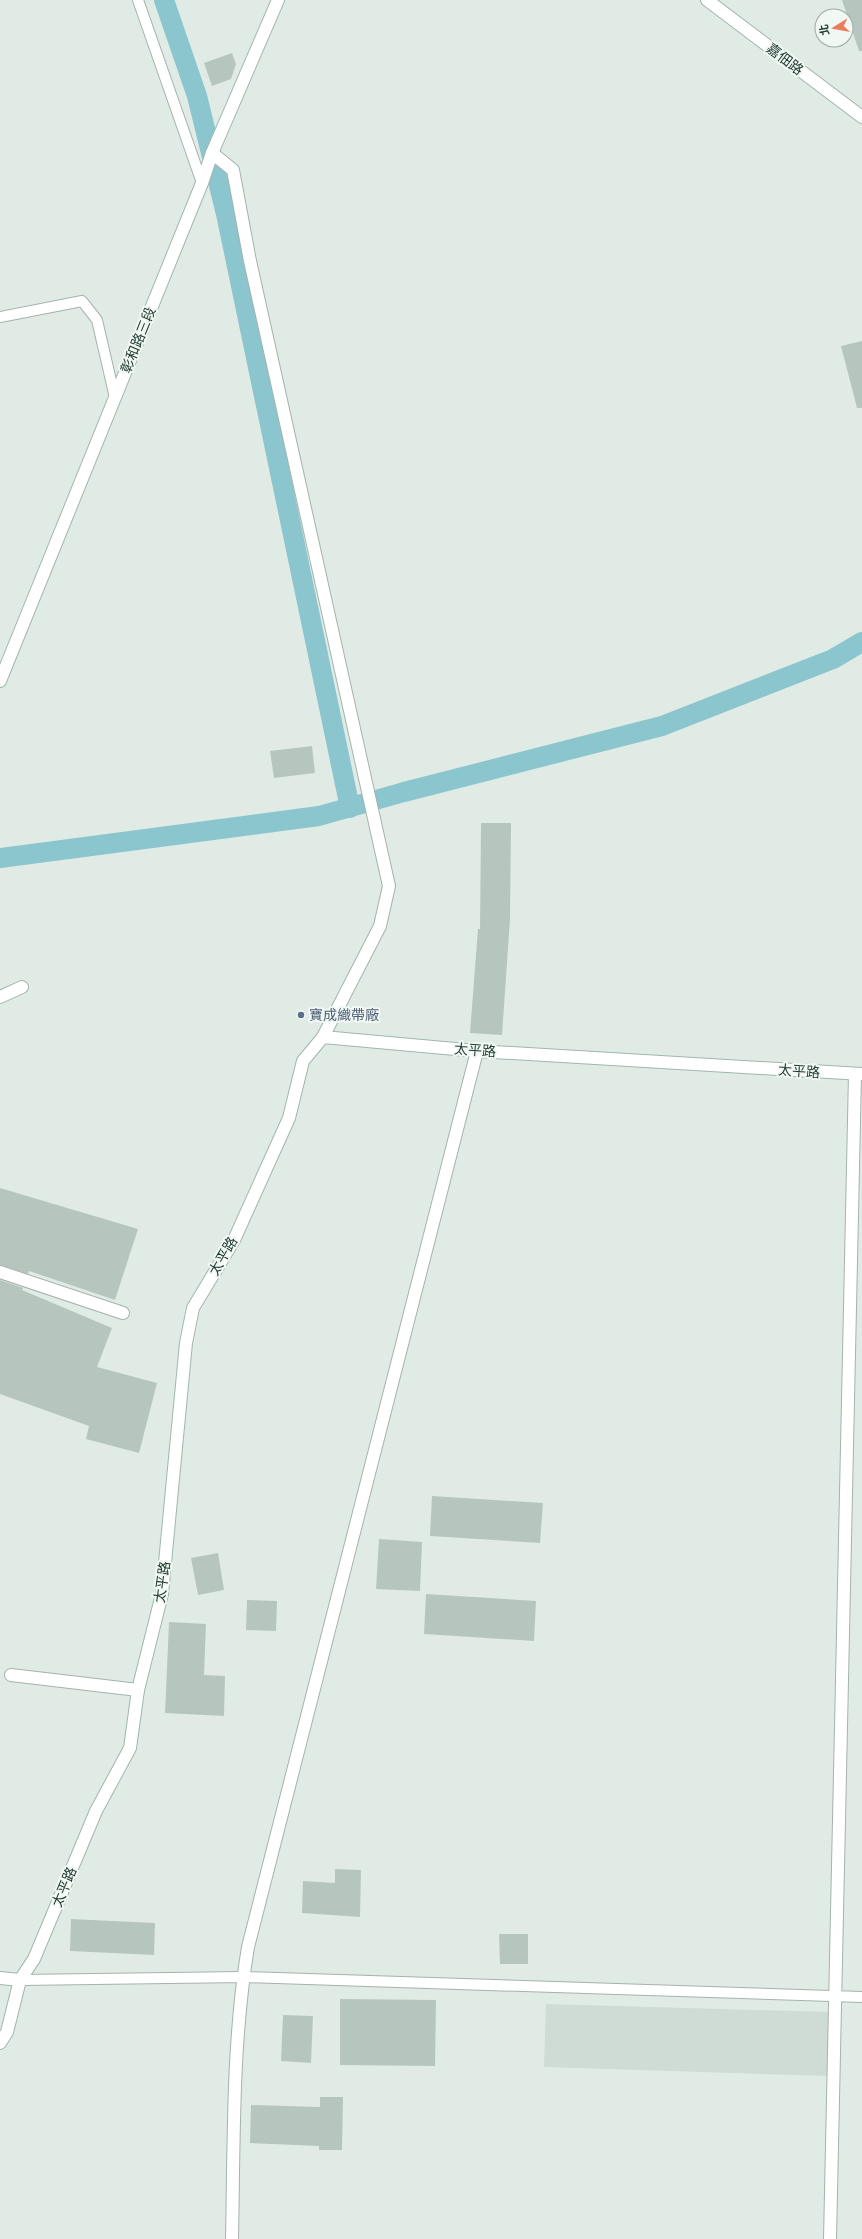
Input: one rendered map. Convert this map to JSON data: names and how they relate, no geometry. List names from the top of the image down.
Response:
{
  "streets": {
    "street": ["嘉佃路", "彰和路三段", "太平路"]
  },
  "places": ["寶成織帶廠"],
  "north": "left"
}
